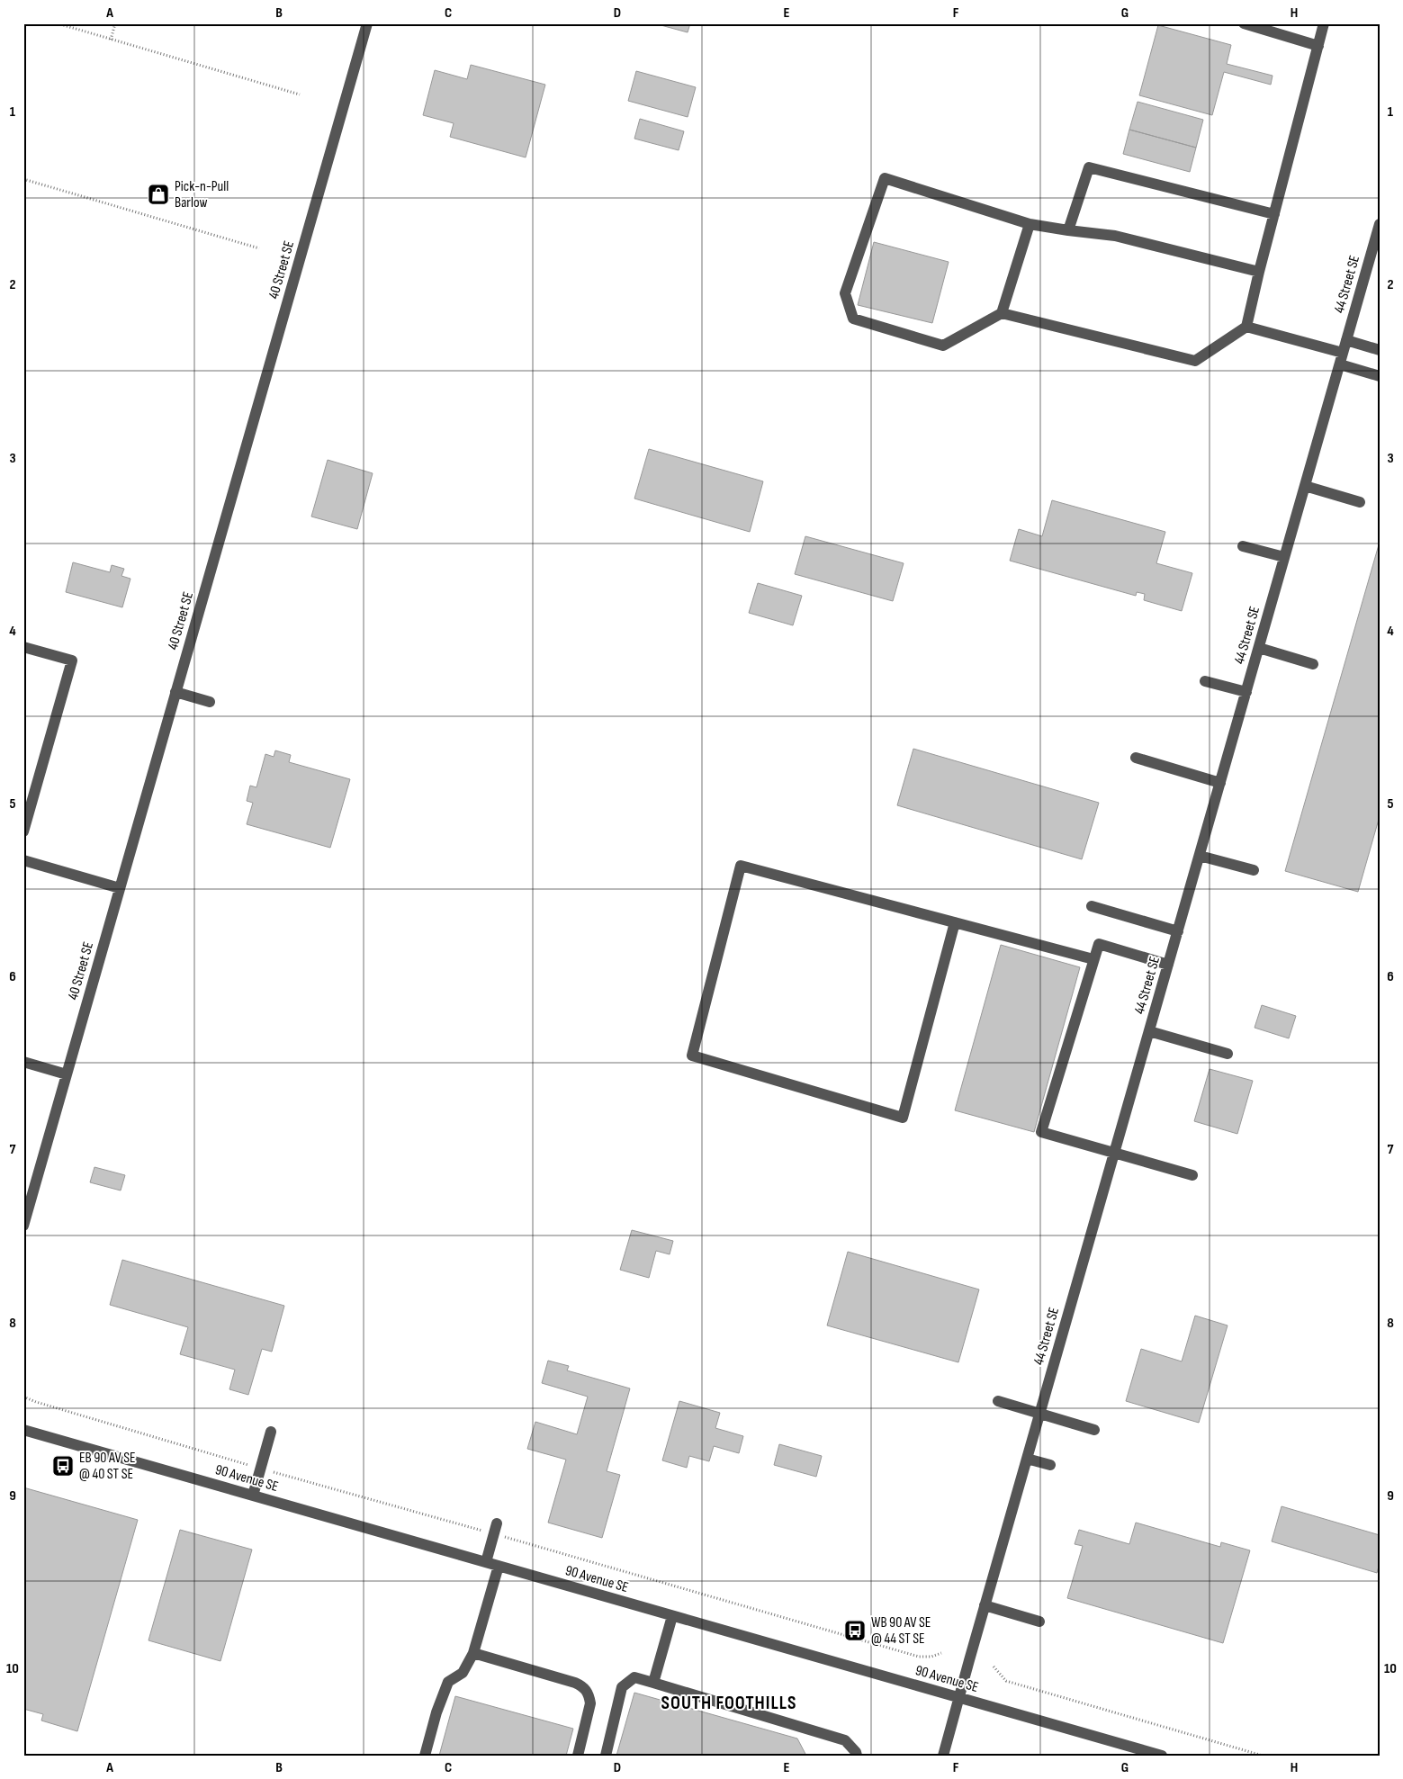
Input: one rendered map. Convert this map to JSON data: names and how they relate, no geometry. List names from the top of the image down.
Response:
{
  "streets": {
    "street": ["40 Street SE", "44 Street SE", "90 Avenue SE"]
  },
  "crossings": [
    ["44 Street SE", "90 Avenue SE"]
  ],
  "districts": ["SOUTH FOOTHILLS"],
  "places": {
    "shop": ["Pick-n-Pull Barlow"],
    "bus stop": ["EB 90 AV SE @ 40 ST SE", "WB 90 AV SE @ 44 ST SE"]
  },
  "grid": {
    "columns": [
      "A",
      "B",
      "C",
      "D",
      "E",
      "F",
      "G",
      "H"
    ],
    "rows": [
      "1",
      "2",
      "3",
      "4",
      "5",
      "6",
      "7",
      "8",
      "9",
      "10"
    ]
  }
}
